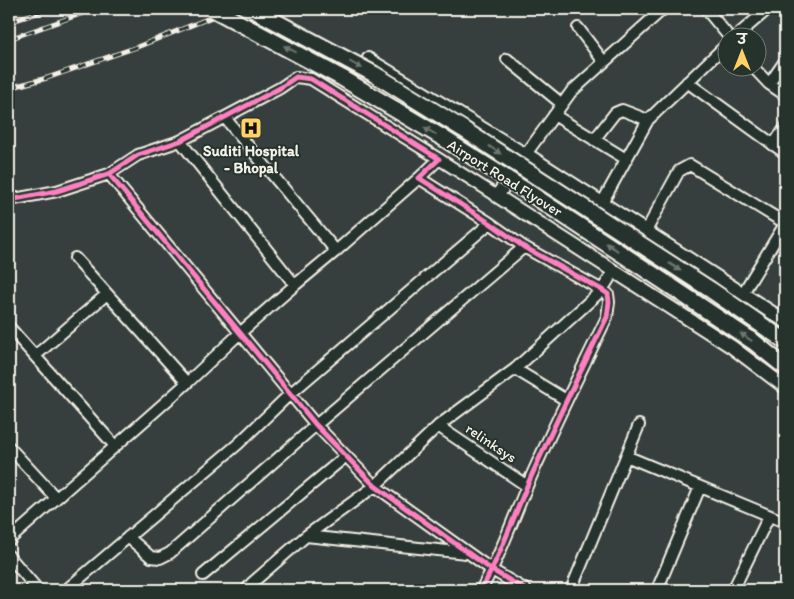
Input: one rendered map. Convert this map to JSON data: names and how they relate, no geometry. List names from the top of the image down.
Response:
{
  "streets": {
    "main road": ["Airport Road Flyover"],
    "street": ["relinksys"]
  },
  "places": {
    "hospital": ["Suditi Hospital - Bhopal"]
  },
  "north": "top"
}
